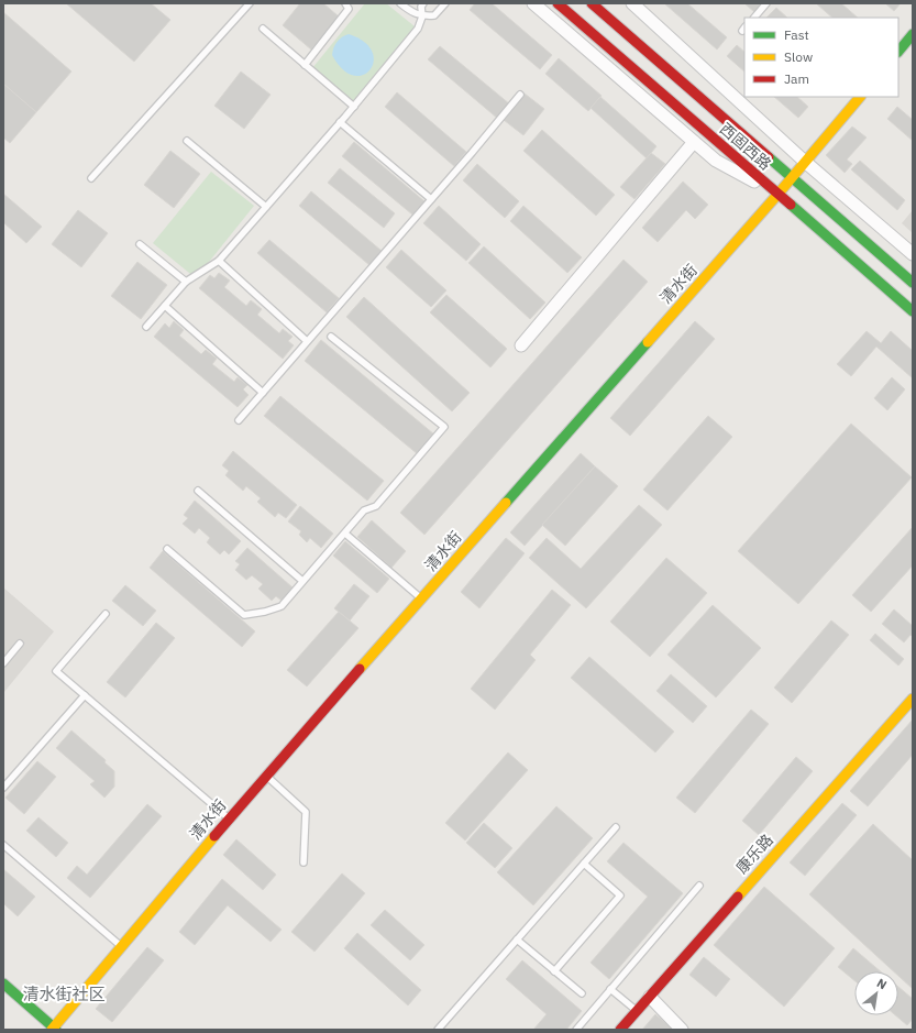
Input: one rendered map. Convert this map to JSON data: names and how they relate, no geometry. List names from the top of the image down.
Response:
{
  "streets": {
    "main road": ["西固西路", "清水街", "康乐路"]
  },
  "crossings": [
    ["西固西路", "清水街"]
  ],
  "districts": ["清水街社区"],
  "legend": ["Fast", "Slow", "Jam"],
  "north": "top right"
}
